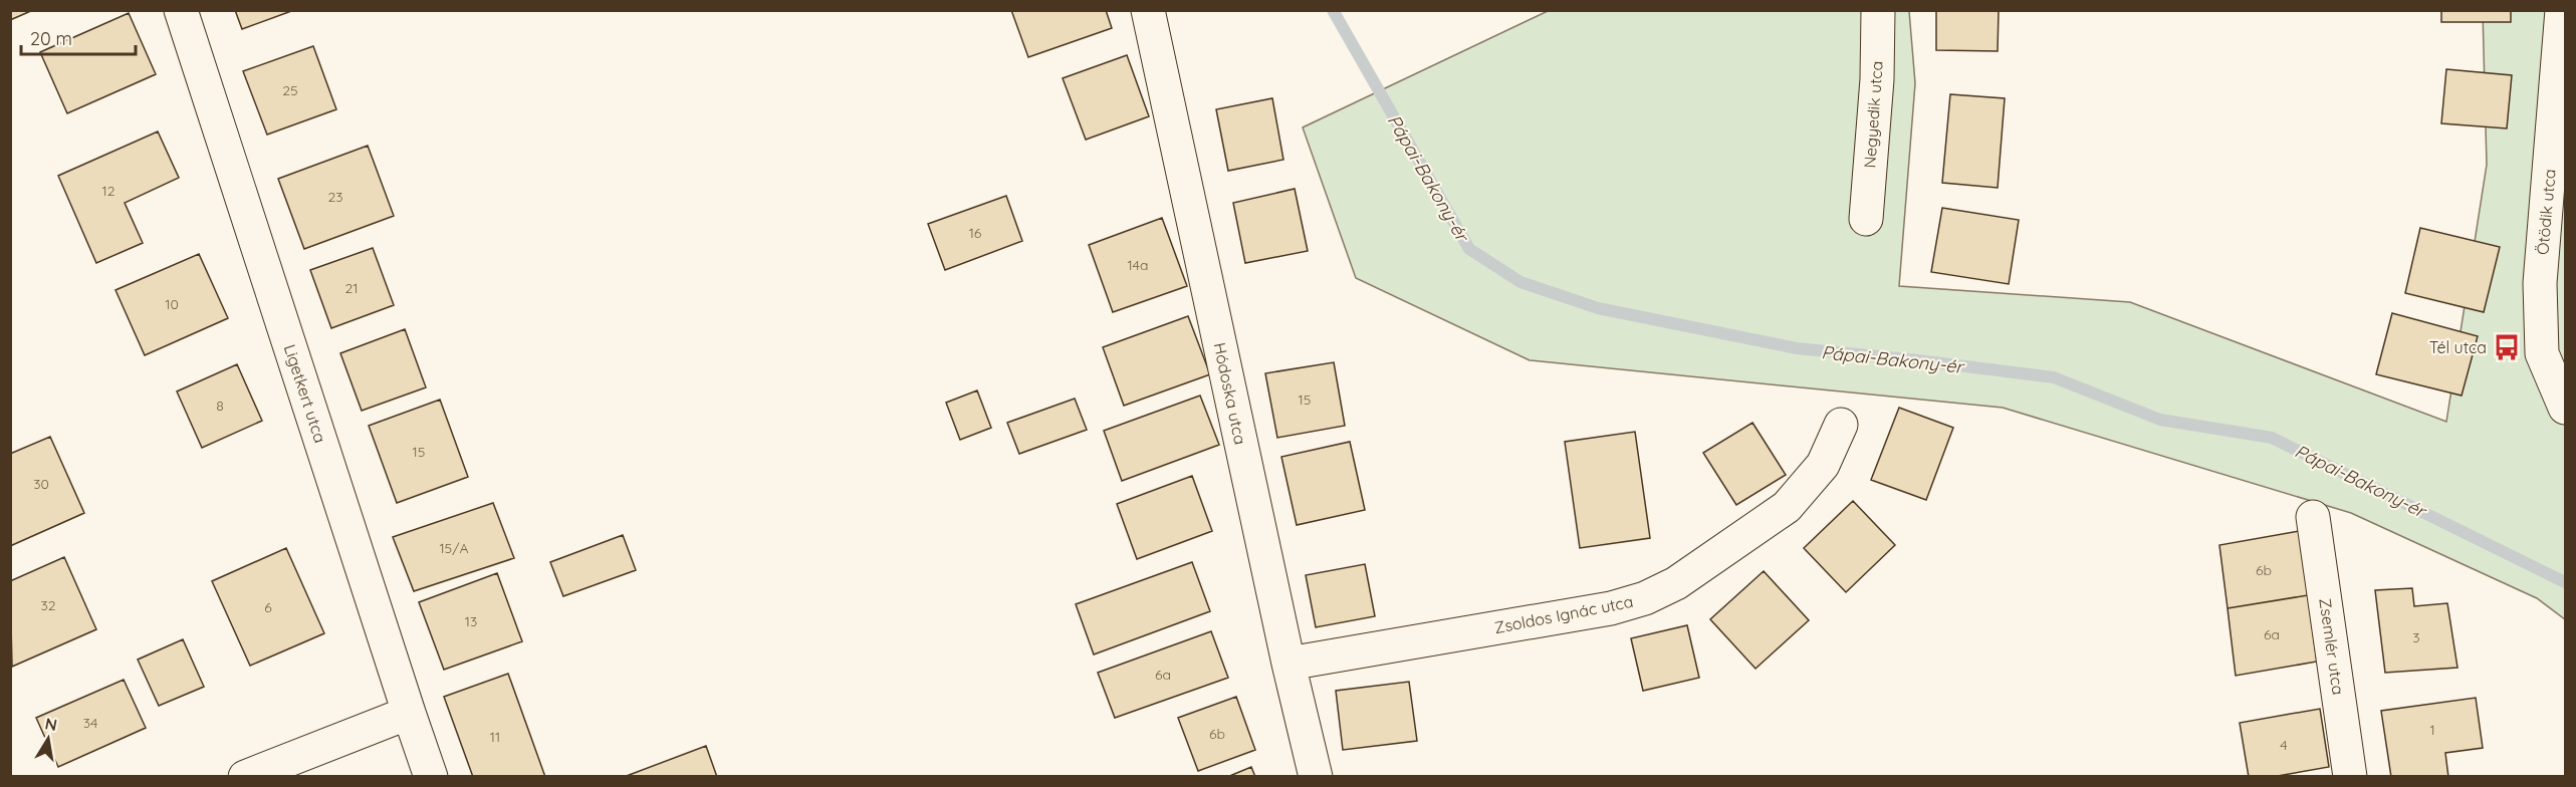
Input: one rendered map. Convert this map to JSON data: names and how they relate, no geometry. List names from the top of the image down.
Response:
{
  "streets": {
    "street": [
      "Negyedik utca",
      "Ötödik utca",
      "Ligetkert utca",
      "Hódoska utca",
      "Zsoldos Ignác utca",
      "Zsemlér utca"
    ]
  },
  "crossings": [
    ["Hódoska utca", "Zsoldos Ignác utca"]
  ],
  "water": ["Pápai-Bakony-ér"],
  "places": {
    "bus stop": ["Tél utca"]
  },
  "house_numbers": [
    "25",
    "12",
    "23",
    "16",
    "14a",
    "21",
    "10",
    "15",
    "8",
    "15",
    "30",
    "15/A",
    "6b",
    "32",
    "6",
    "13",
    "6a",
    "3",
    "6a",
    "34",
    "1",
    "6b",
    "11",
    "4"
  ],
  "scale_bar": "20 m",
  "north": "top"
}
